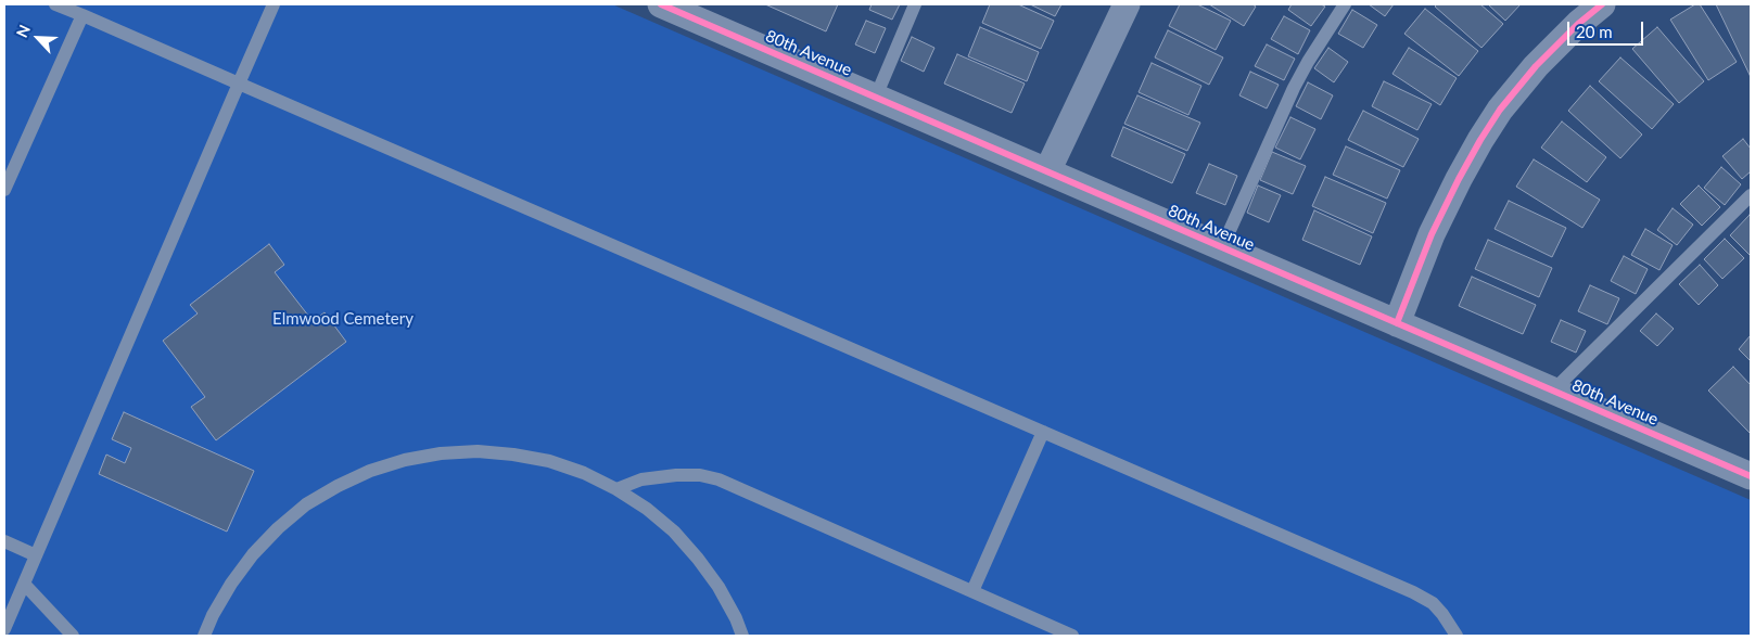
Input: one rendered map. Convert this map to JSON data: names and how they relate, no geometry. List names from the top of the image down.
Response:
{
  "streets": {
    "street": ["80th Avenue"]
  },
  "parks": ["Elmwood Cemetery"],
  "scale_bar": "20 m",
  "north": "top left"
}
